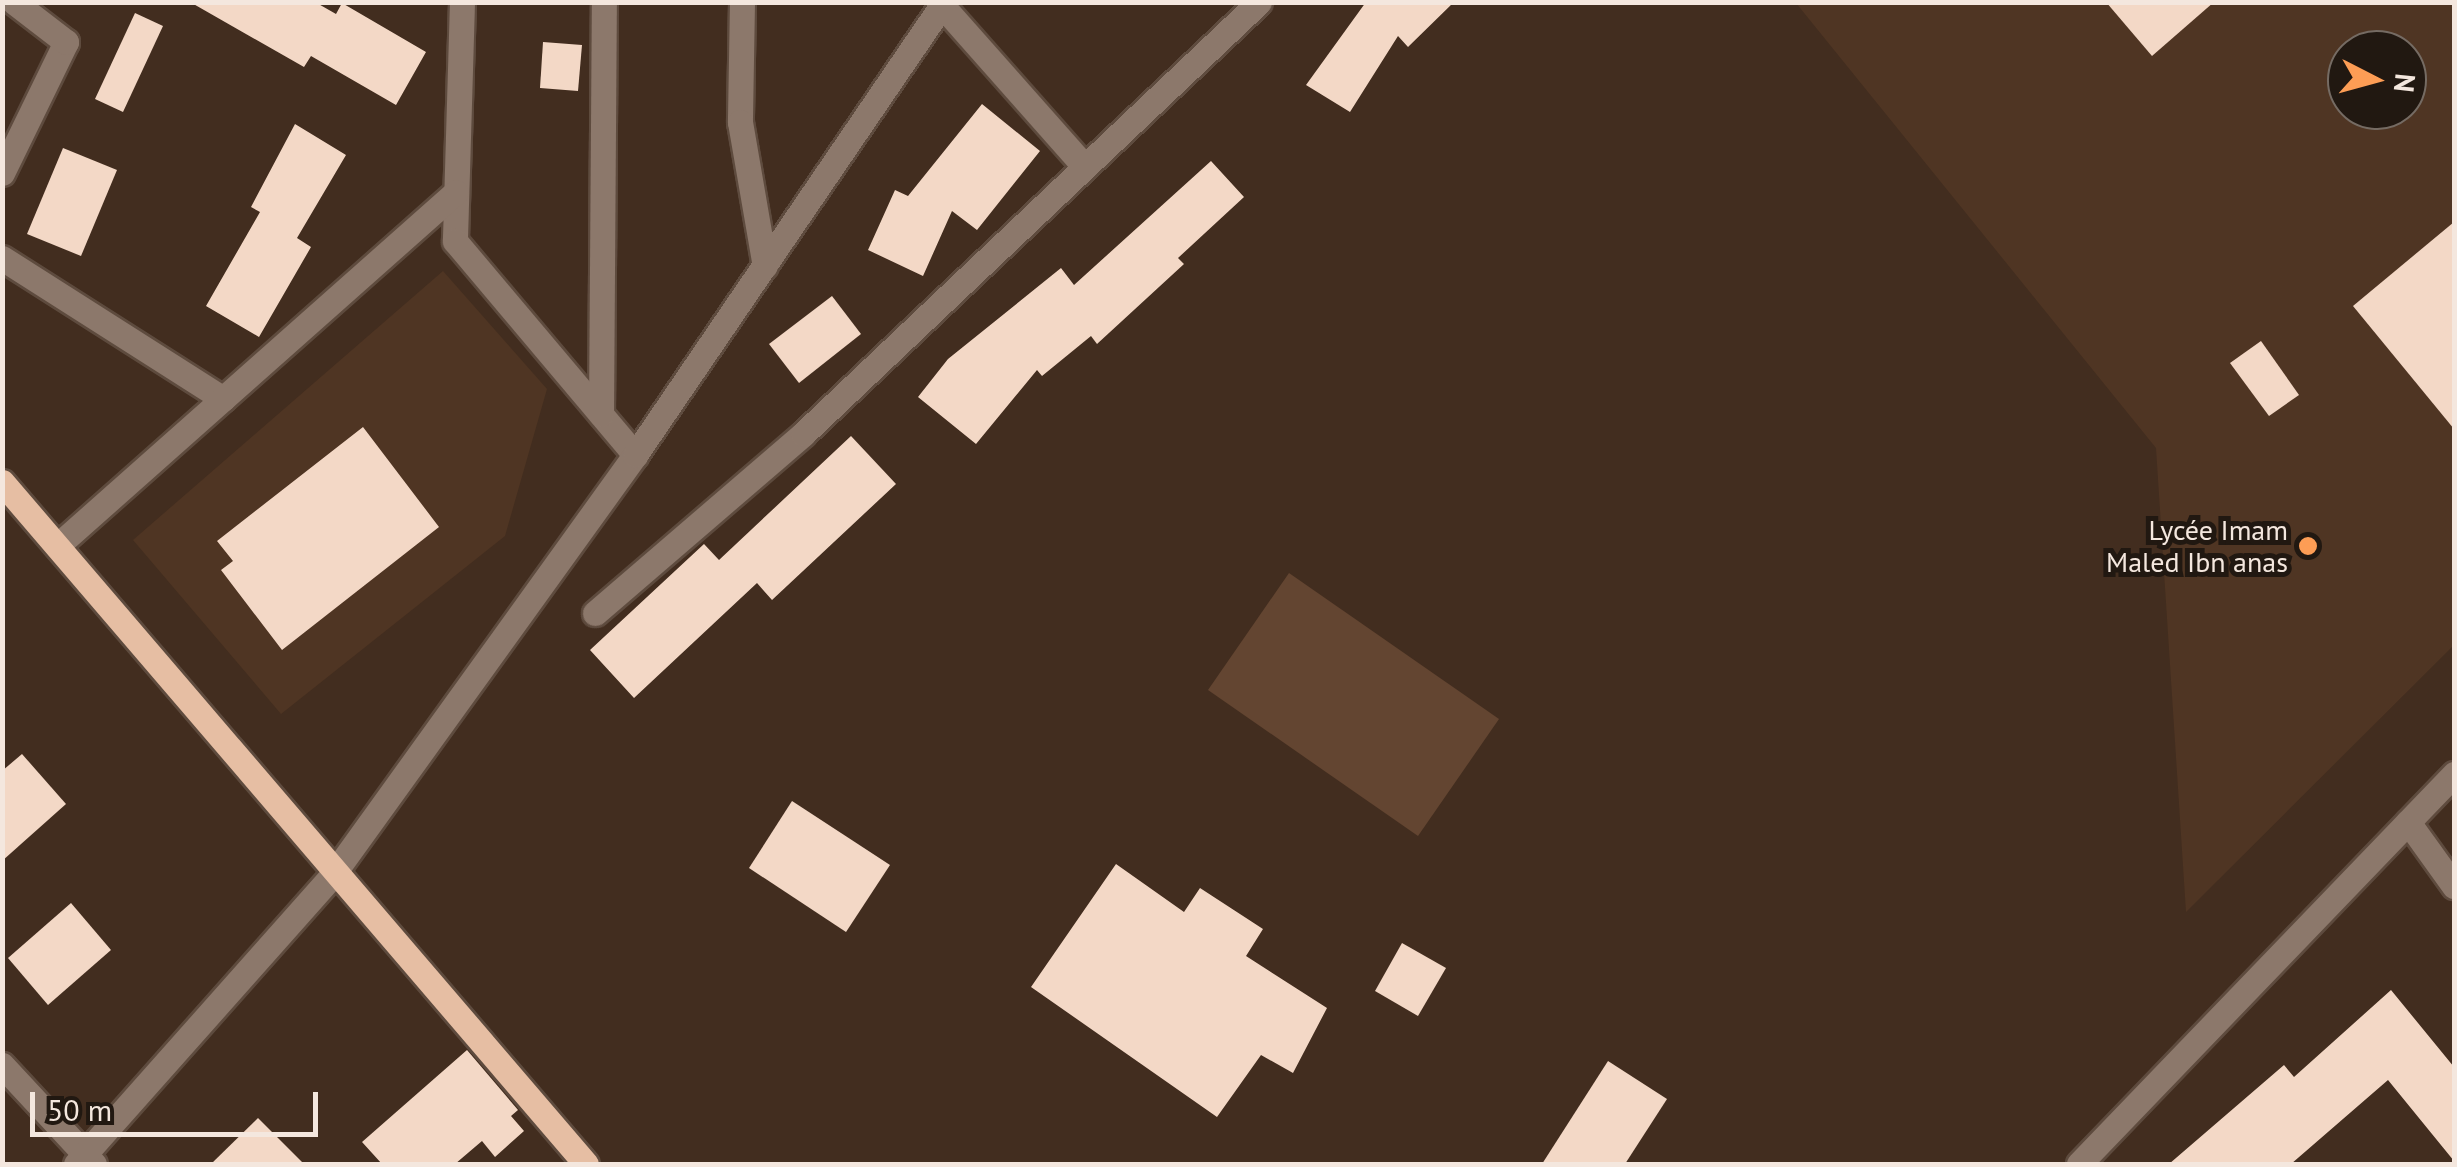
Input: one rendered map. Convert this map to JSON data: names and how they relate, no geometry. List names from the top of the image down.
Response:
{
  "places": ["Lycée Imam Maled Ibn anas"],
  "scale_bar": "50 m",
  "north": "right"
}
